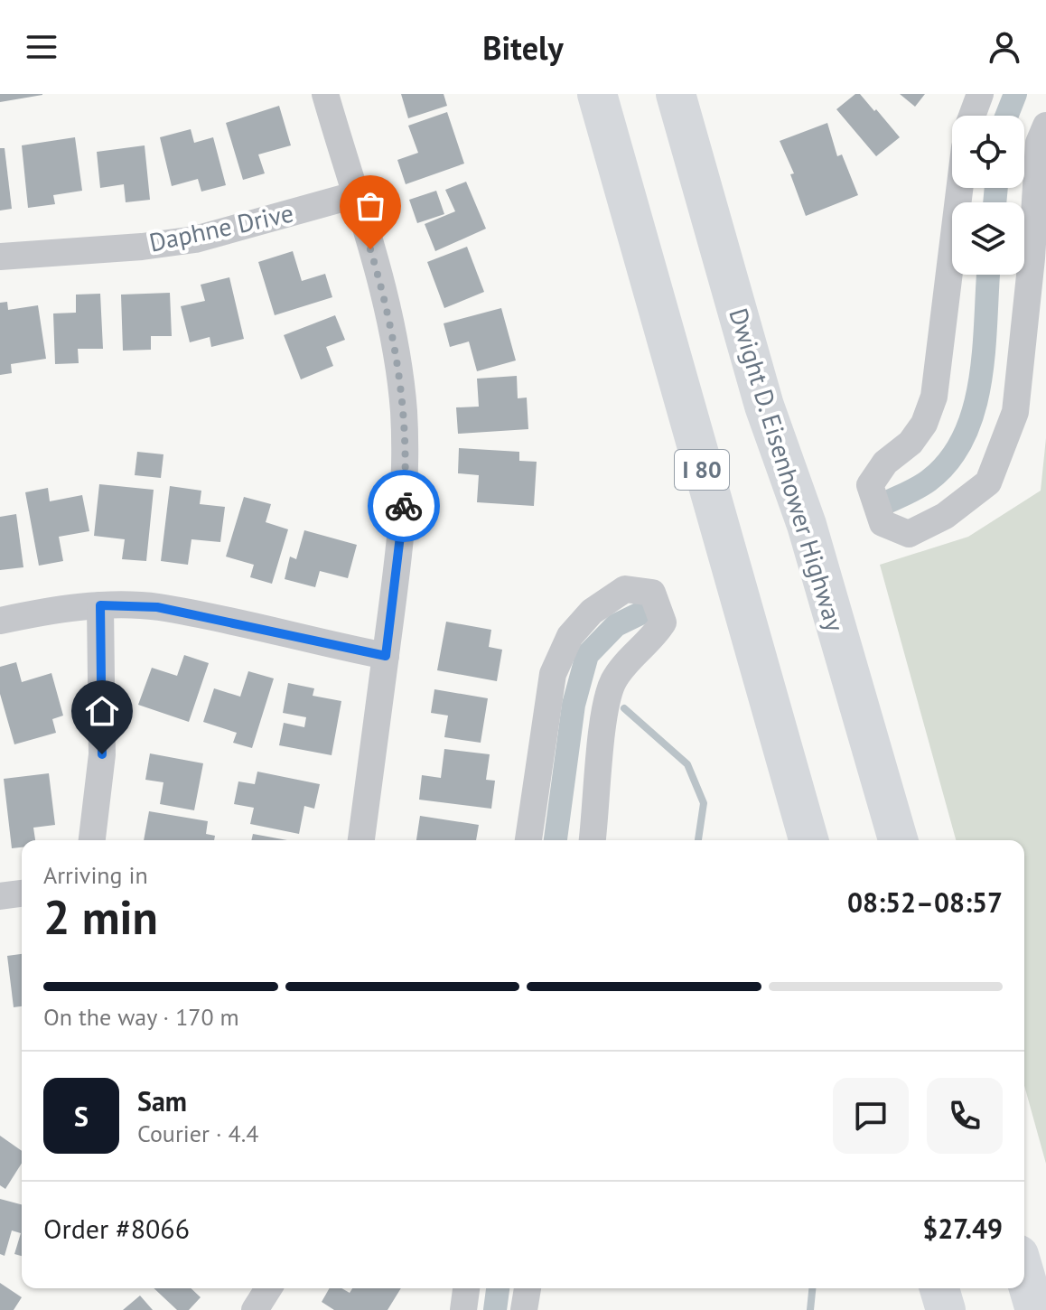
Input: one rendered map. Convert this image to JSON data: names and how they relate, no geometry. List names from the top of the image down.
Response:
{
  "streets": {
    "highway": ["I 80", "Dwight D. Eisenhower Highway"],
    "street": ["Daphne Drive"]
  },
  "page": {
    "header": "Bitely",
    "heading": ["2 min", "Arriving in", "08:52–08:57"],
    "panel": [
      "Sam",
      "Courier · 4.4",
      "Order #8066",
      "$27.49"
    ],
    "bar": "On the way · 170 m",
    "round": "S"
  }
}
